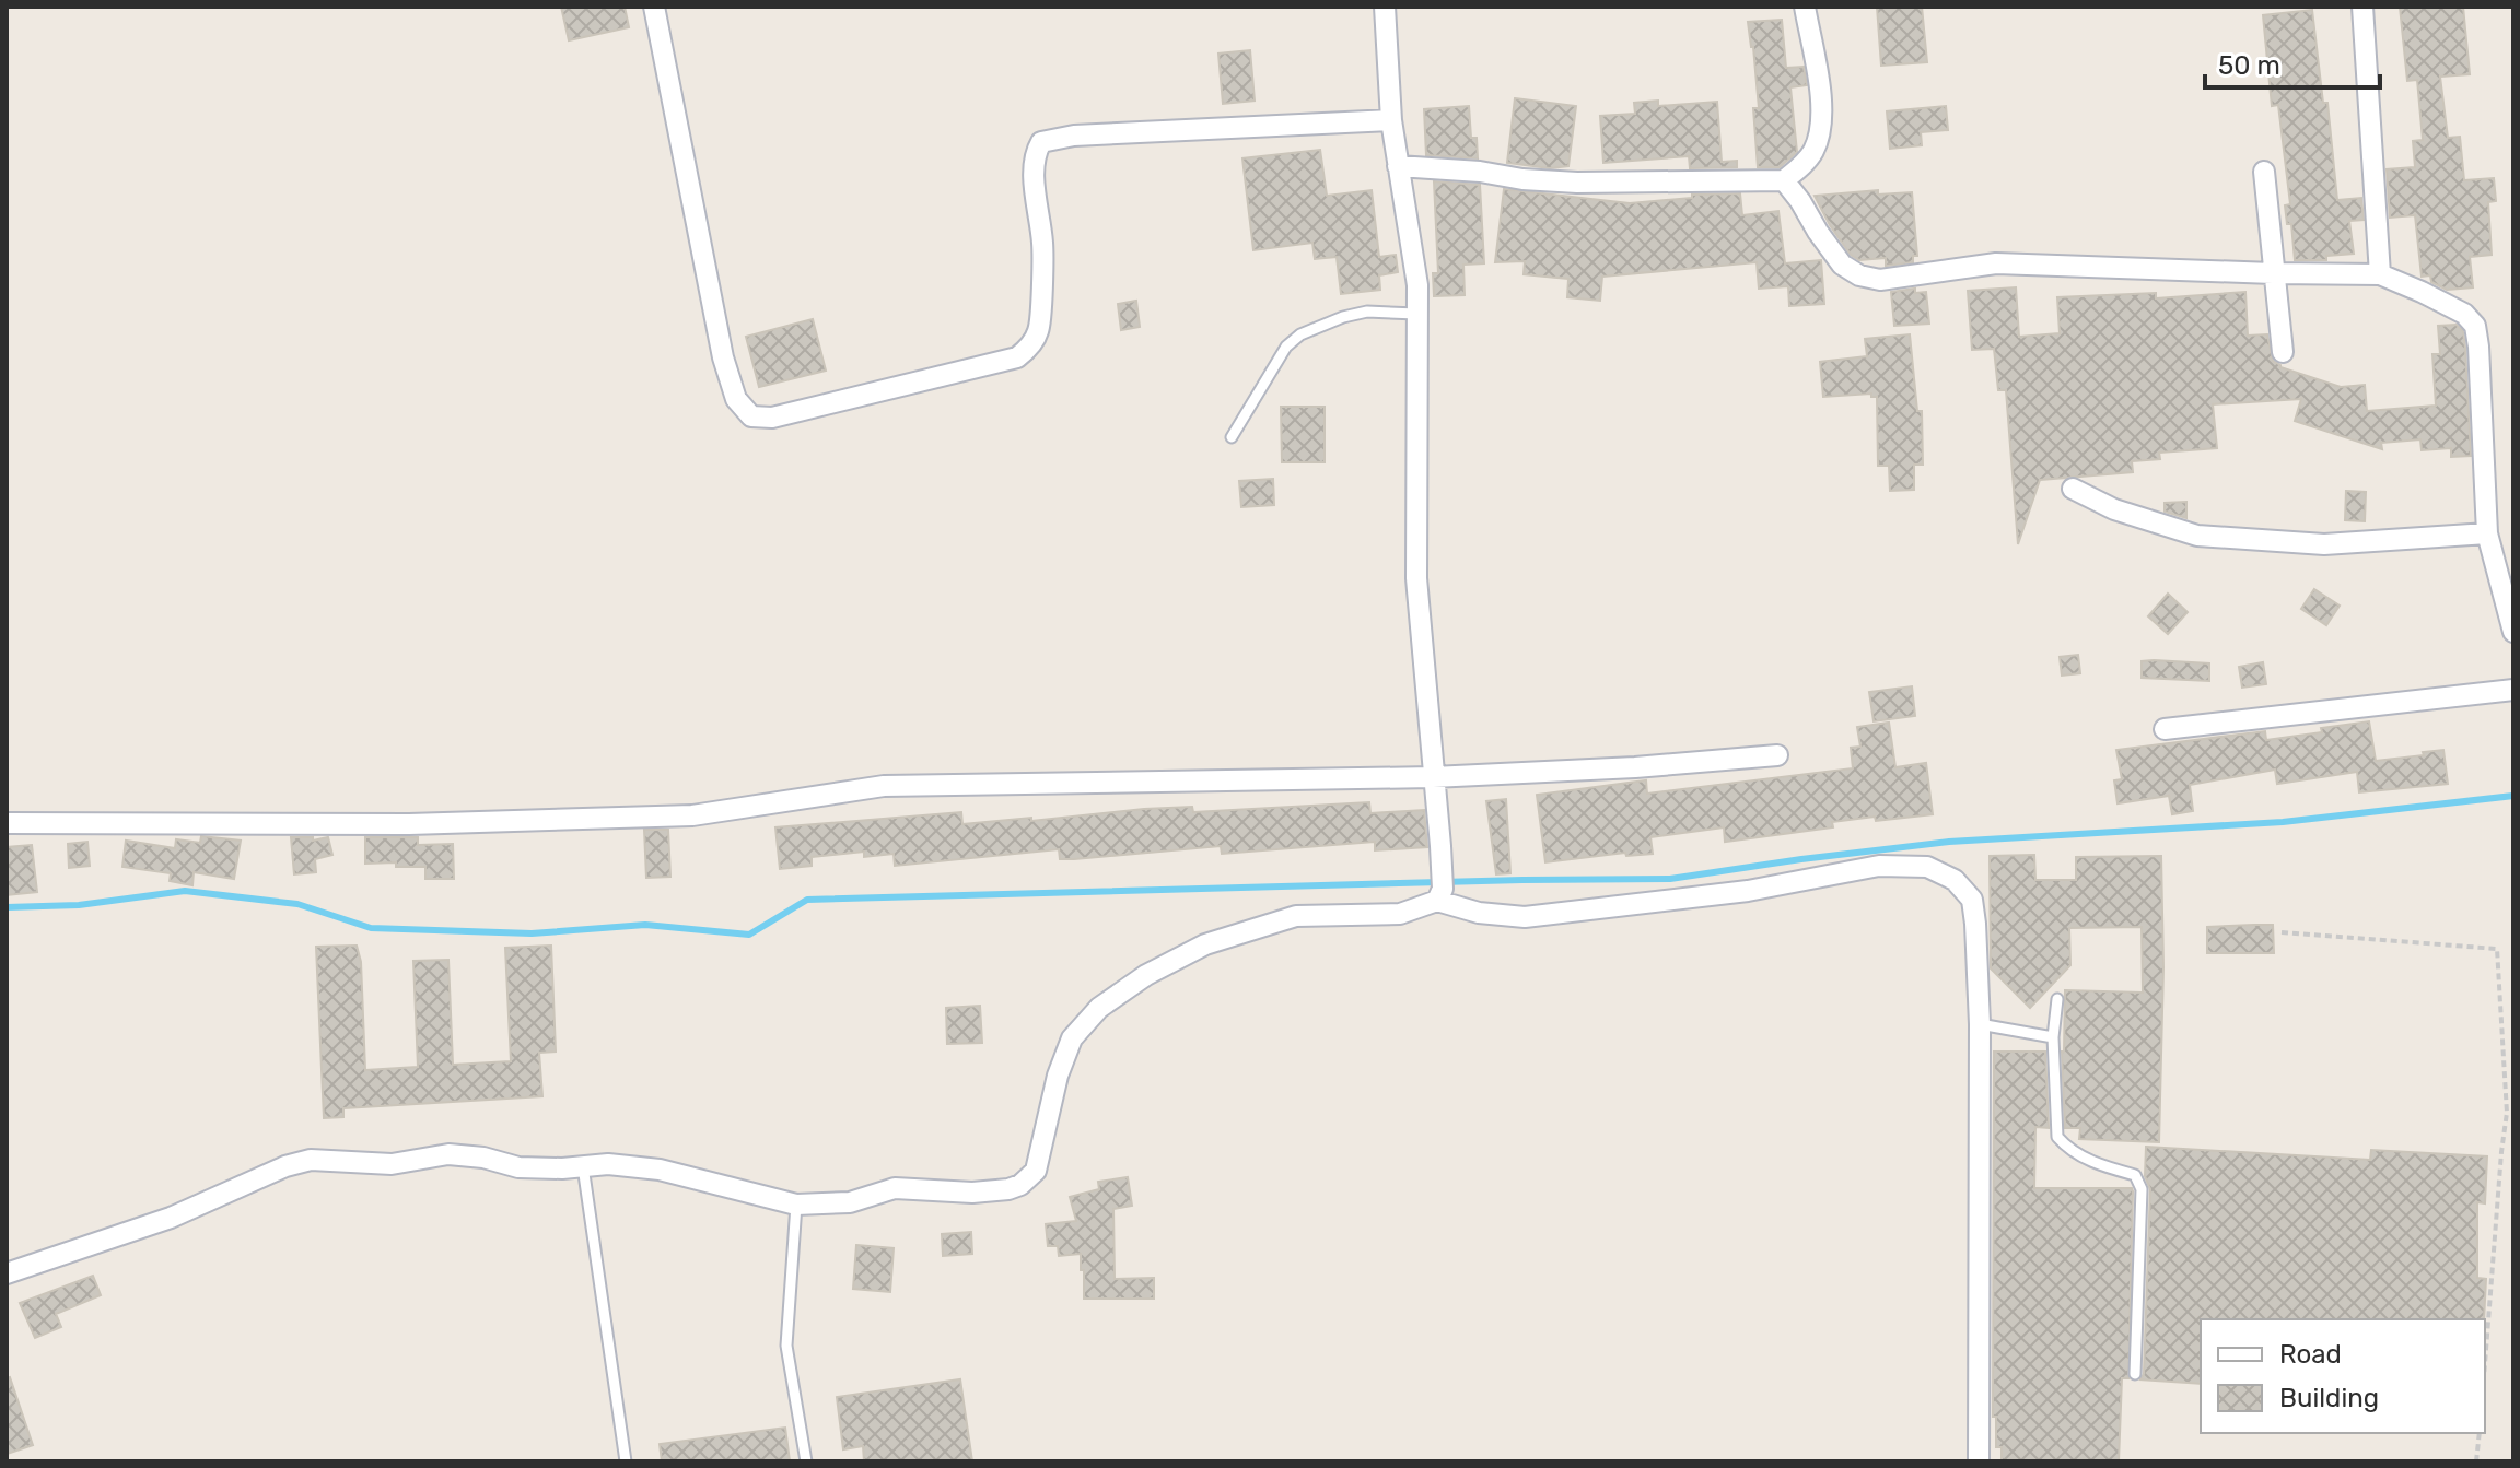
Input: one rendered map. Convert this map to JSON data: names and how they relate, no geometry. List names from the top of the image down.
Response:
{
  "legend": ["Road", "Building"],
  "scale_bar": "50 m"
}
